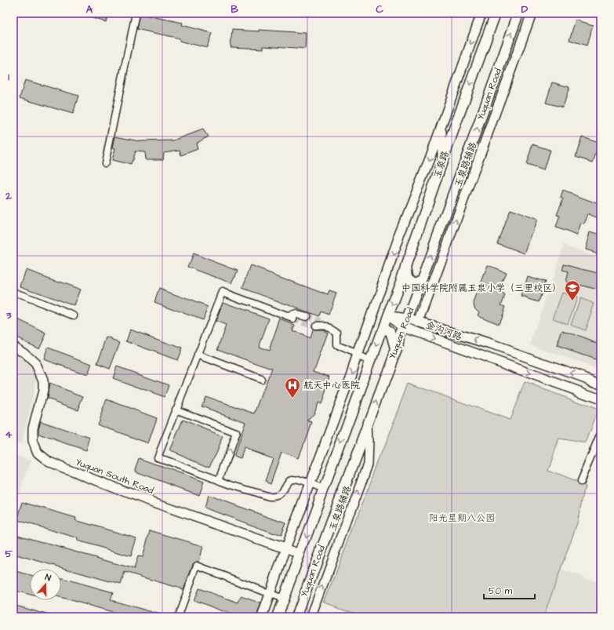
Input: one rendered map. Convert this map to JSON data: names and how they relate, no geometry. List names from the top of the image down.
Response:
{
  "streets": {
    "main road": ["Yuquan Road", "玉泉路"],
    "street": ["玉泉路辅路", "金沟河路", "Yuquan South Road"]
  },
  "crossings": [
    ["Yuquan Road", "玉泉路"],
    ["Yuquan Road", "玉泉路辅路"],
    ["Yuquan Road", "金沟河路"],
    ["Yuquan Road", "Yuquan South Road"],
    ["玉泉路", "金沟河路"],
    ["玉泉路辅路", "金沟河路"]
  ],
  "one_way": ["玉泉路"],
  "parks": ["阳光星期八公园"],
  "places": {
    "school or university": ["中国科学院附属玉泉小学（三里校区）"],
    "hospital": ["航天中心医院"]
  },
  "scale_bar": "50 m",
  "north": "top",
  "grid": {
    "columns": [
      "A",
      "B",
      "C",
      "D"
    ],
    "rows": [
      "1",
      "2",
      "3",
      "4",
      "5"
    ]
  }
}
